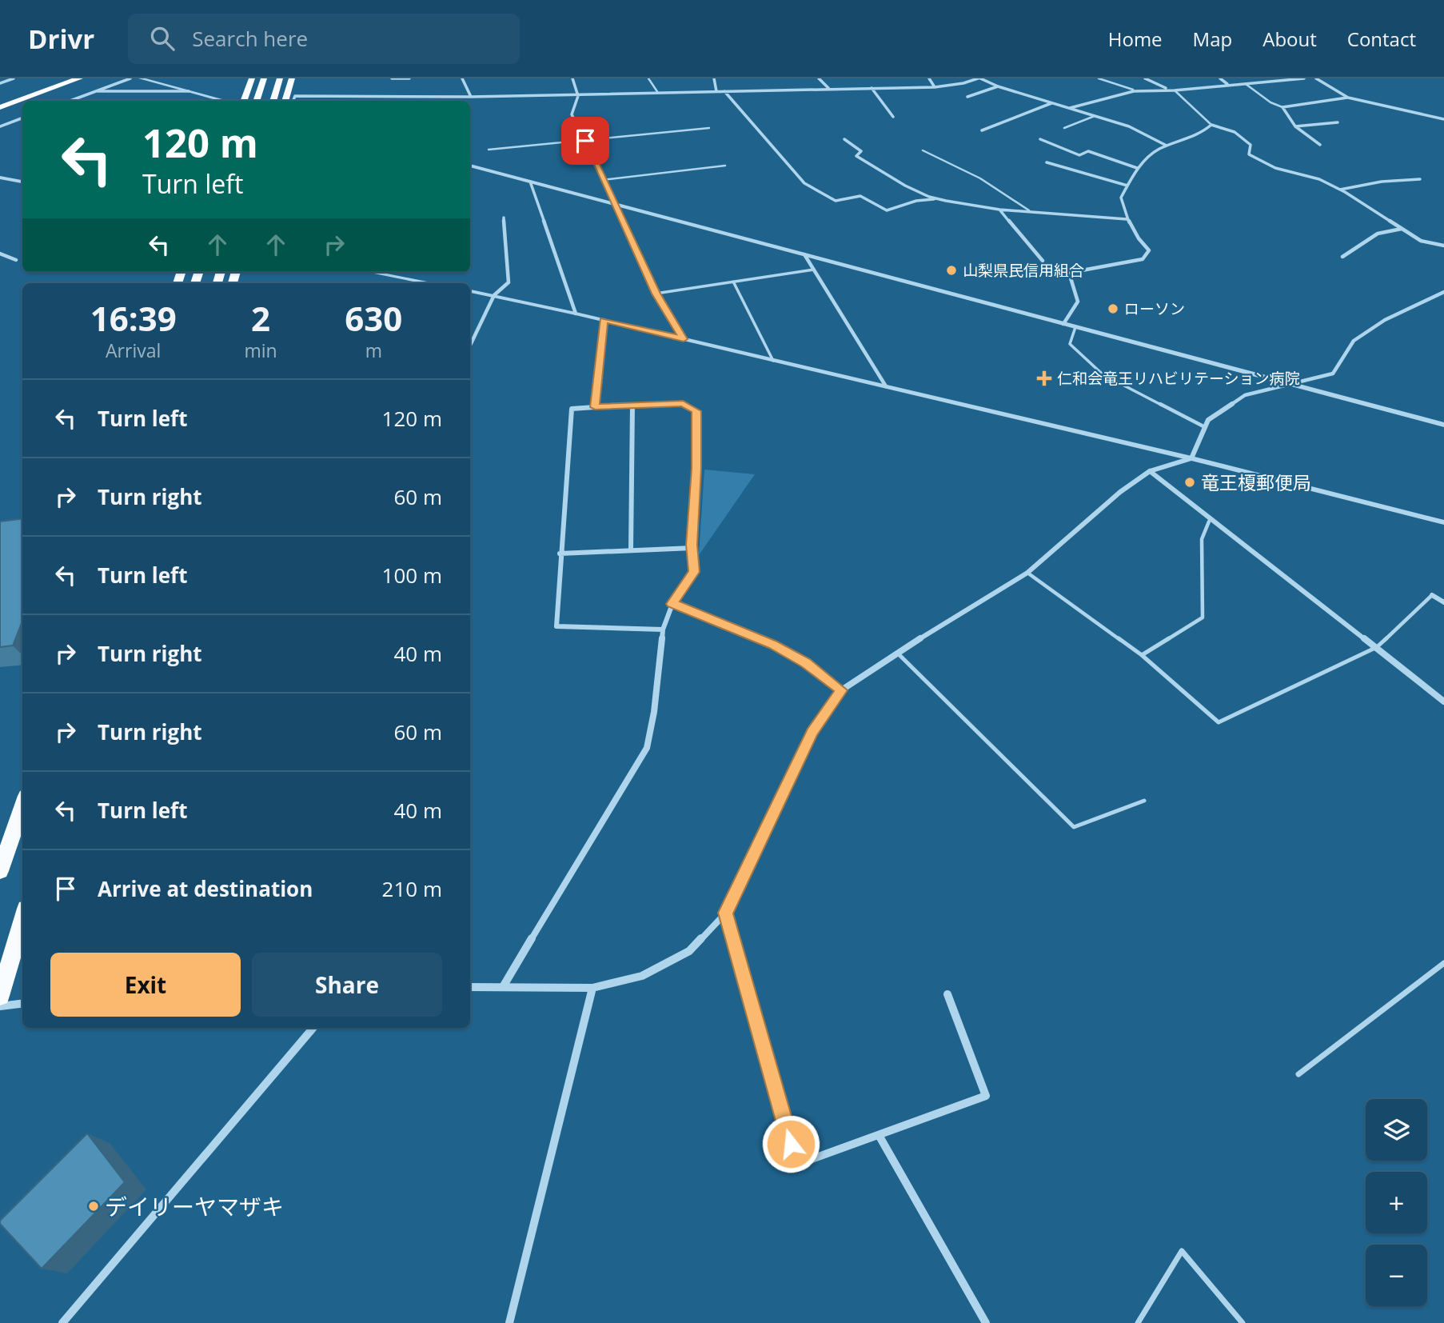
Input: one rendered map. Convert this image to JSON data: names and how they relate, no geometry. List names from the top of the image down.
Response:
{
  "places": {
    "other": [
      "山梨県民信用組合",
      "ローソン",
      "竜王榎郵便局",
      "デイリーヤマザキ"
    ],
    "health": ["仁和会竜王リハビリテーション病院"]
  },
  "page": {
    "header": "Drivr",
    "search": "Search here",
    "nav": [
      "Home",
      "Map",
      "About",
      "Contact"
    ],
    "turn": ["120 m", "Turn left"],
    "eta": [
      "16:39",
      "Arrival",
      "2",
      "min",
      "630",
      "m"
    ],
    "list": [
      {
        "name": "Turn left",
        "value": "120 m"
      },
      {
        "name": "Turn right",
        "value": "60 m"
      },
      {
        "name": "Turn left",
        "value": "100 m"
      },
      {
        "name": "Turn right",
        "value": "40 m"
      },
      {
        "name": "Turn right",
        "value": "60 m"
      },
      {
        "name": "Turn left",
        "value": "40 m"
      },
      {
        "name": "Arrive at destination",
        "value": "210 m"
      }
    ],
    "buttons": ["Exit", "Share"],
    "map_buttons": ["+", "−"]
  }
}
